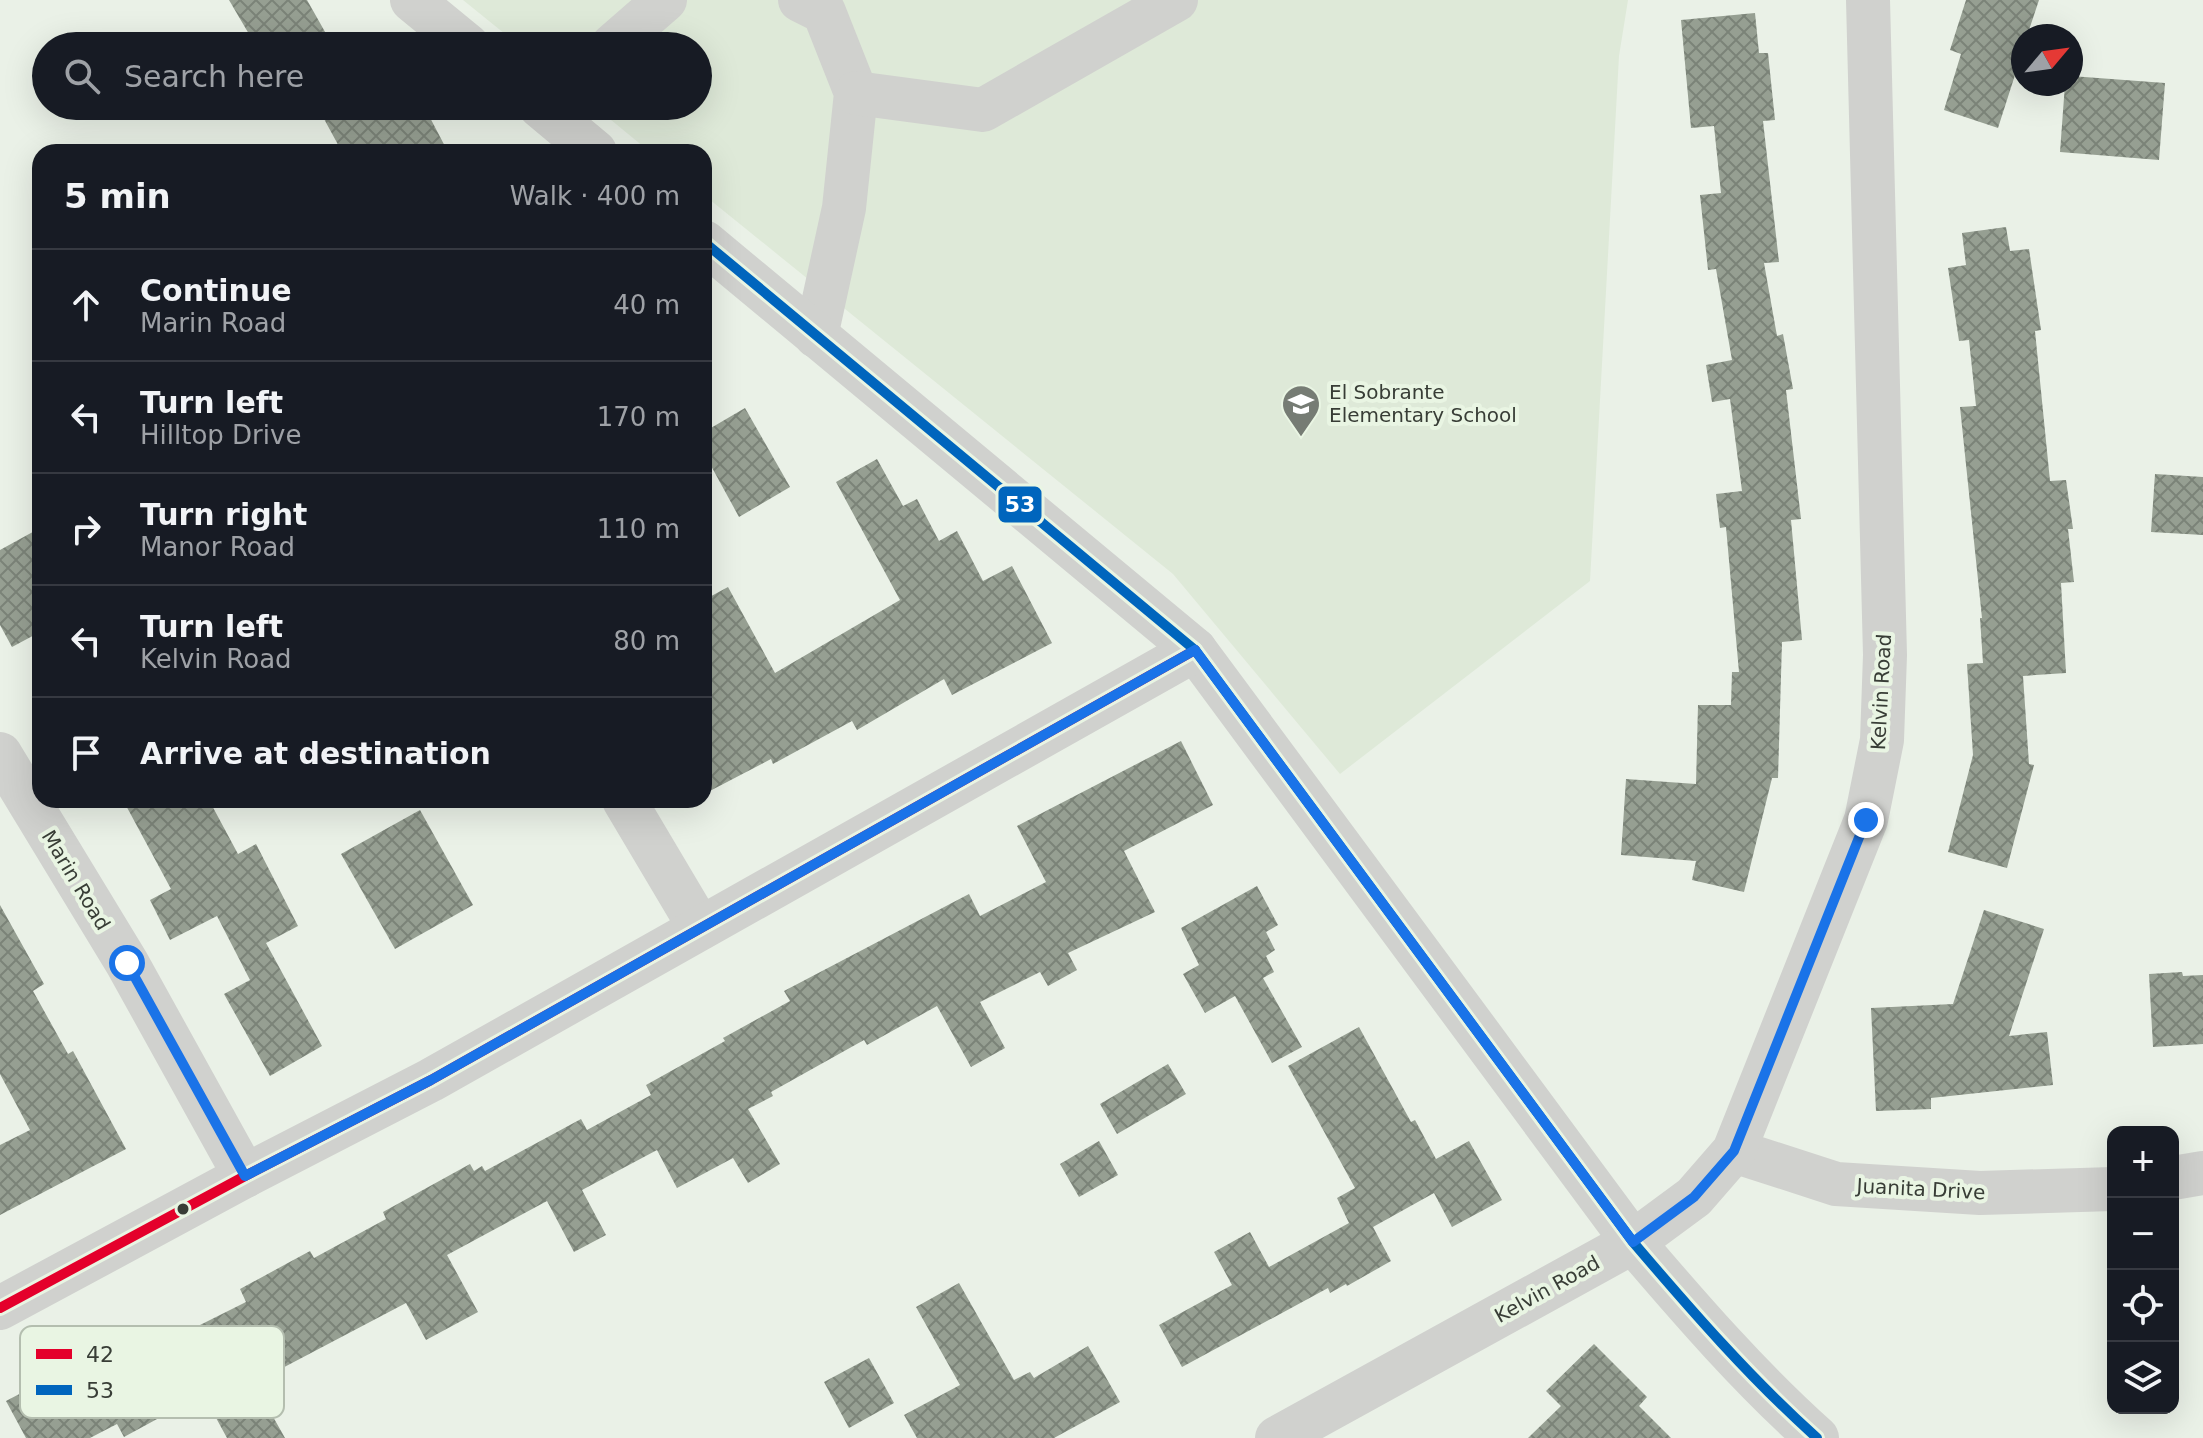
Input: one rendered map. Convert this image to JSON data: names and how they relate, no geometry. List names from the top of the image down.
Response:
{
  "streets": {
    "street": ["Kelvin Road", "Marin Road", "Juanita Drive"]
  },
  "crossings": [
    ["Kelvin Road", "Juanita Drive"]
  ],
  "places": {
    "school or university": ["El Sobrante Elementary School"]
  },
  "lines": ["transit line 53", "transit line 42"],
  "legend": ["42", "53"],
  "north": "top right",
  "page": {
    "search": "Search here",
    "heading": ["5 min", "Walk · 400 m"],
    "list": [
      ["Continue", "Marin Road", "40 m"],
      ["Turn left", "Hilltop Drive", "170 m"],
      ["Turn right", "Manor Road", "110 m"],
      ["Turn left", "Kelvin Road", "80 m"],
      "Arrive at destination"
    ],
    "map_buttons": ["+", "−"]
  }
}
